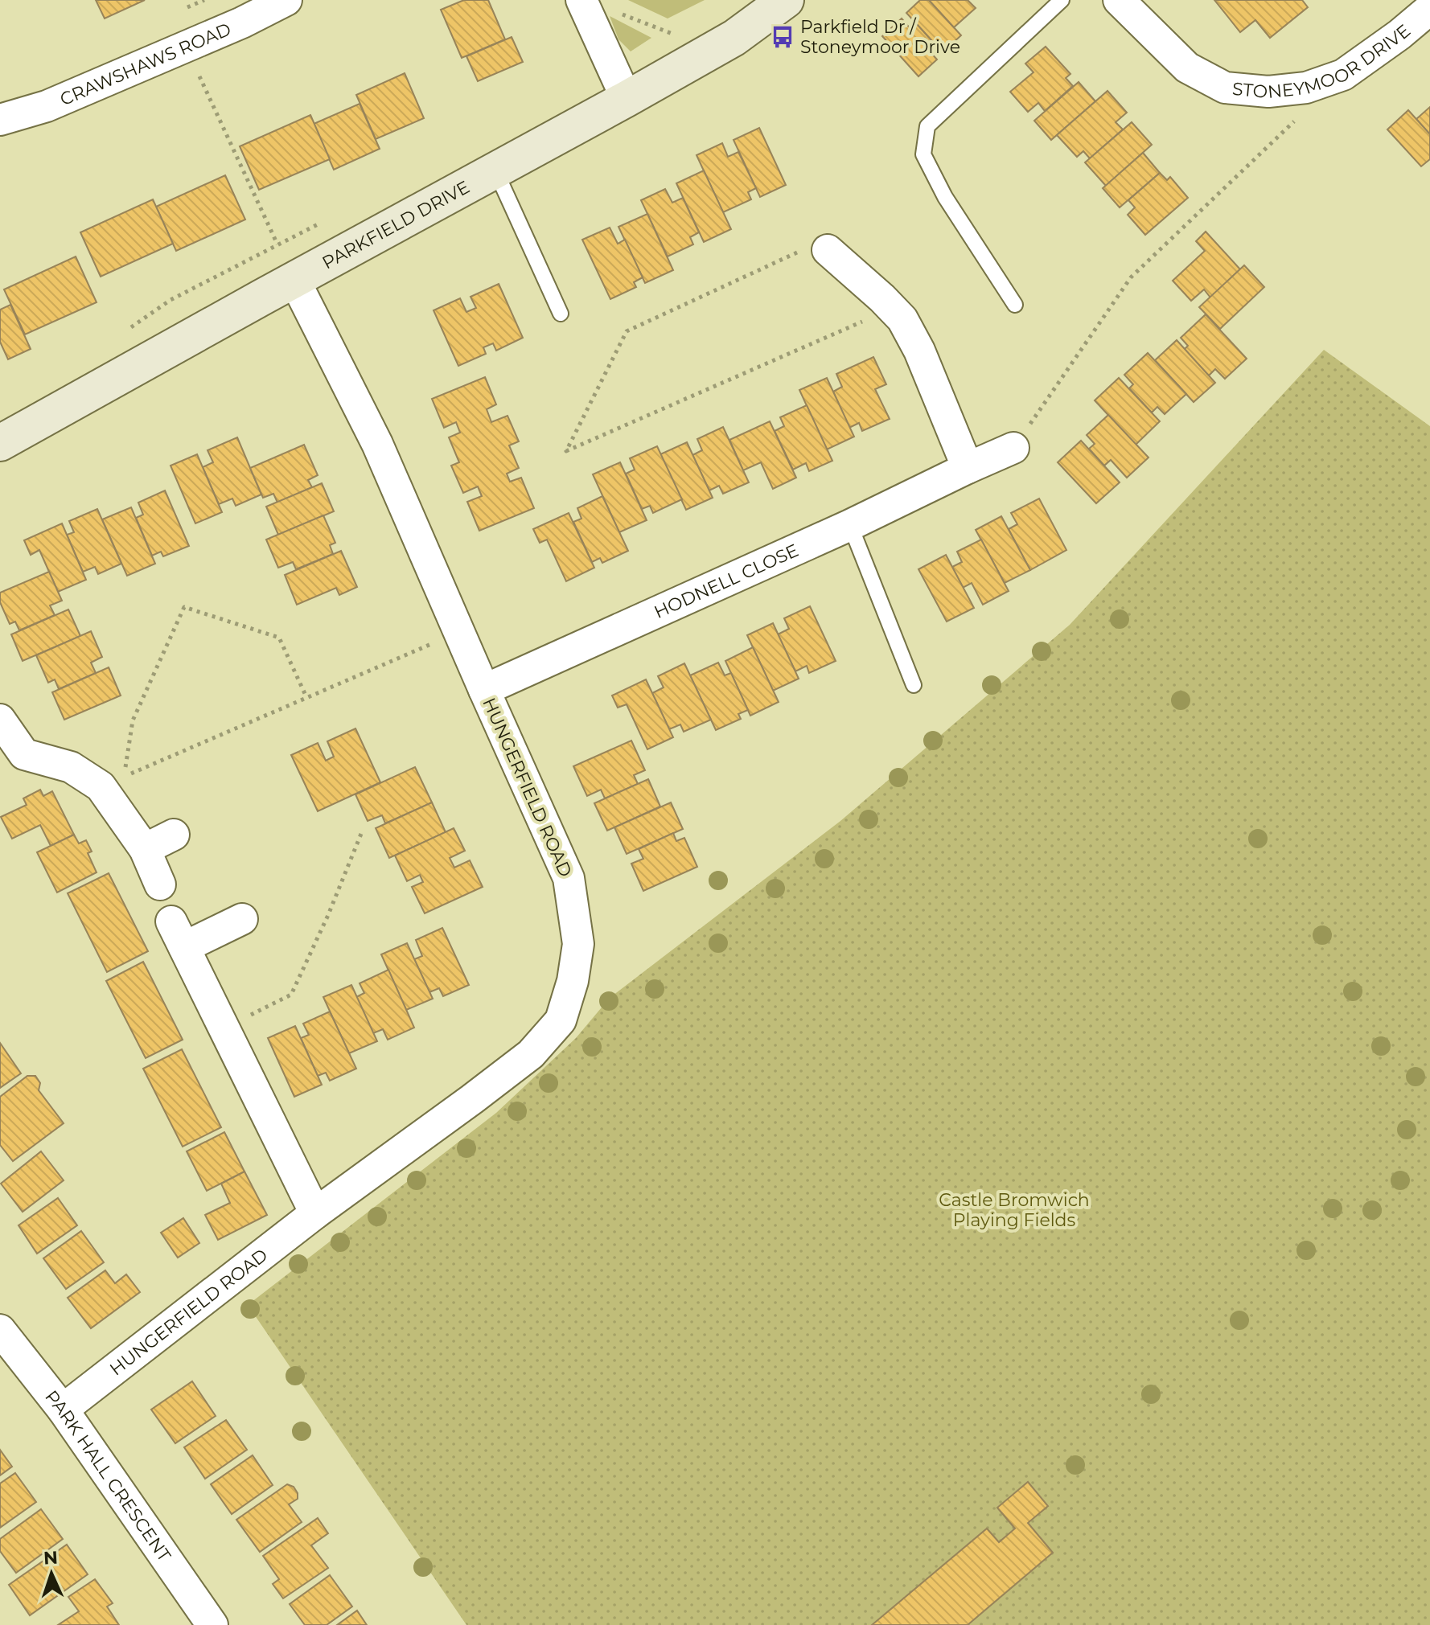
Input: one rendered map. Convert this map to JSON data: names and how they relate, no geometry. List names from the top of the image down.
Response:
{
  "streets": {
    "street": [
      "STONEYMOOR DRIVE",
      "CRAWSHAWS ROAD",
      "PARKFIELD DRIVE",
      "HODNELL CLOSE",
      "HUNGERFIELD ROAD",
      "PARK HALL CRESCENT"
    ]
  },
  "crossings": [
    ["PARKFIELD DRIVE", "HUNGERFIELD ROAD"],
    ["HODNELL CLOSE", "HUNGERFIELD ROAD"],
    ["HUNGERFIELD ROAD", "PARK HALL CRESCENT"]
  ],
  "parks": ["Castle Bromwich Playing Fields"],
  "places": {
    "bus stop": ["Parkfield Dr / Stoneymoor Drive"]
  },
  "north": "top"
}
